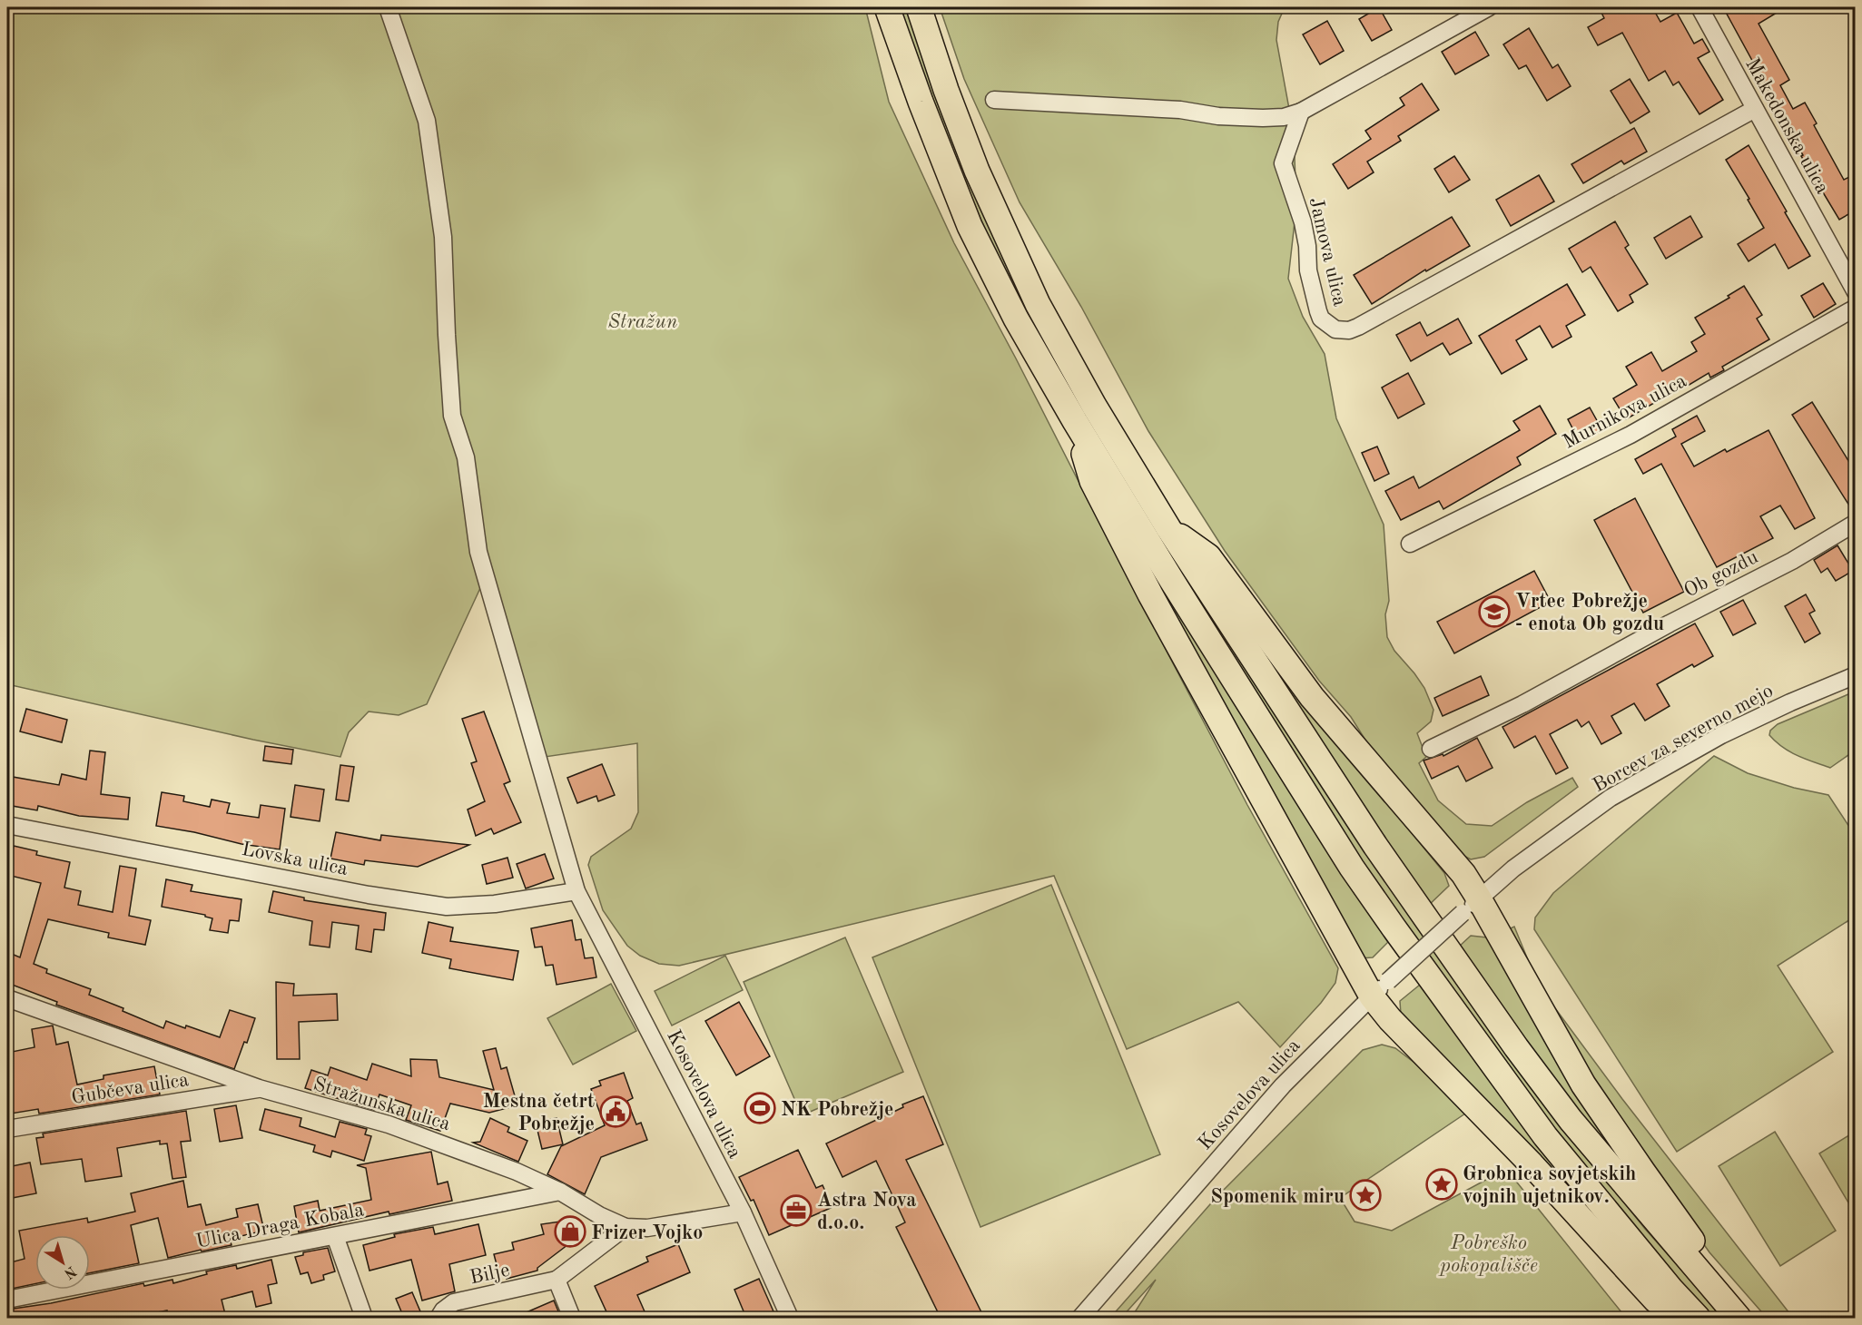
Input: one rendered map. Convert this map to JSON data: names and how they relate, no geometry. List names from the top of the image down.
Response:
{
  "streets": {
    "street": [
      "Makedonska ulica",
      "Jamova ulica",
      "Murnikova ulica",
      "Ob gozdu",
      "Borcev za severno mejo",
      "Lovska ulica",
      "Gubčeva ulica",
      "Kosovelova ulica",
      "Stražunska ulica",
      "Ulica Draga Kobala",
      "Bilje"
    ]
  },
  "crossings": [
    ["Makedonska ulica", "Jamova ulica"],
    ["Borcev za severno mejo", "Kosovelova ulica"],
    ["Lovska ulica", "Kosovelova ulica"],
    ["Gubčeva ulica", "Stražunska ulica"],
    ["Kosovelova ulica", "Stražunska ulica"],
    ["Stražunska ulica", "Ulica Draga Kobala"],
    ["Stražunska ulica", "Bilje"]
  ],
  "parks": ["Stražun", "Pobreško pokopališče"],
  "places": {
    "school or university": ["Vrtec Pobrežje - enota Ob gozdu"],
    "sports": ["NK Pobrežje"],
    "public building": ["Mestna četrt Pobrežje"],
    "place": ["Grobnica sovjetskih vojnih ujetnikov.", "Spomenik miru"],
    "office": ["Astra Nova d.o.o."],
    "shop": ["Frizer Vojko"]
  },
  "north": "bottom right"
}
